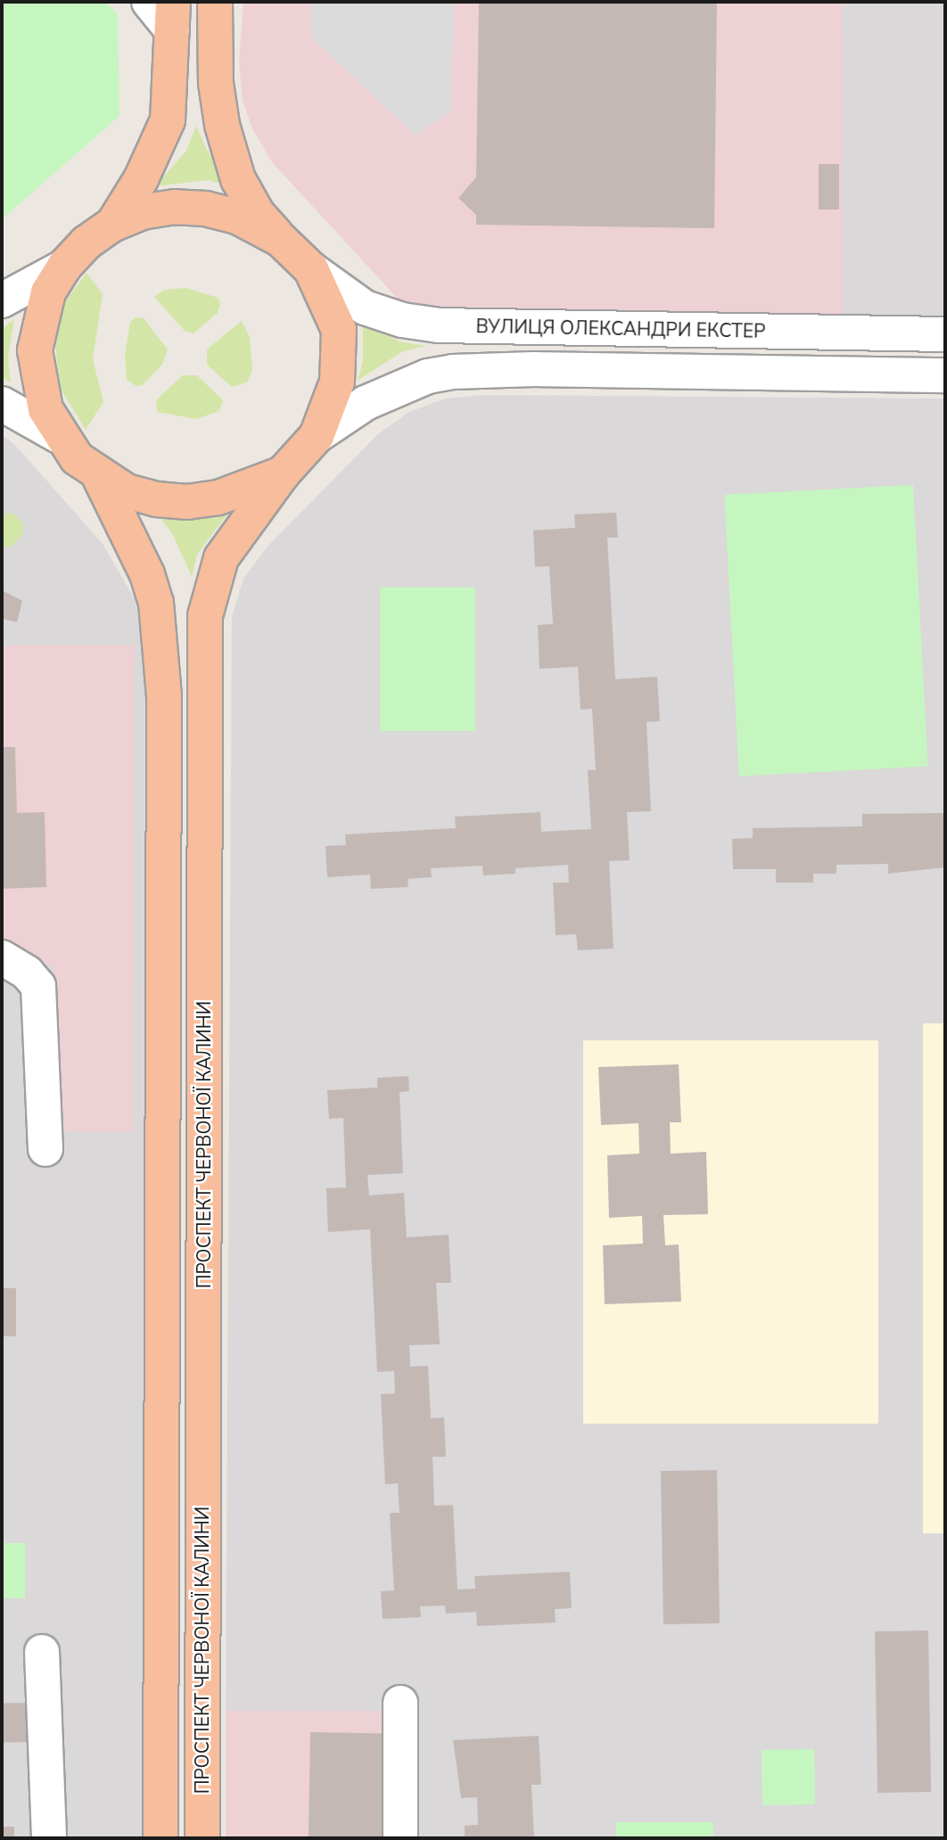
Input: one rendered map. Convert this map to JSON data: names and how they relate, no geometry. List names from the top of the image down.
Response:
{
  "streets": {
    "main road": ["ПРОСПЕКТ ЧЕРВОНОЇ КАЛИНИ"],
    "street": ["ВУЛИЦЯ ОЛЕКСАНДРИ ЕКСТЕР"]
  },
  "crossings": [
    ["ВУЛИЦЯ ОЛЕКСАНДРИ ЕКСТЕР", "ПРОСПЕКТ ЧЕРВОНОЇ КАЛИНИ"]
  ]
}
